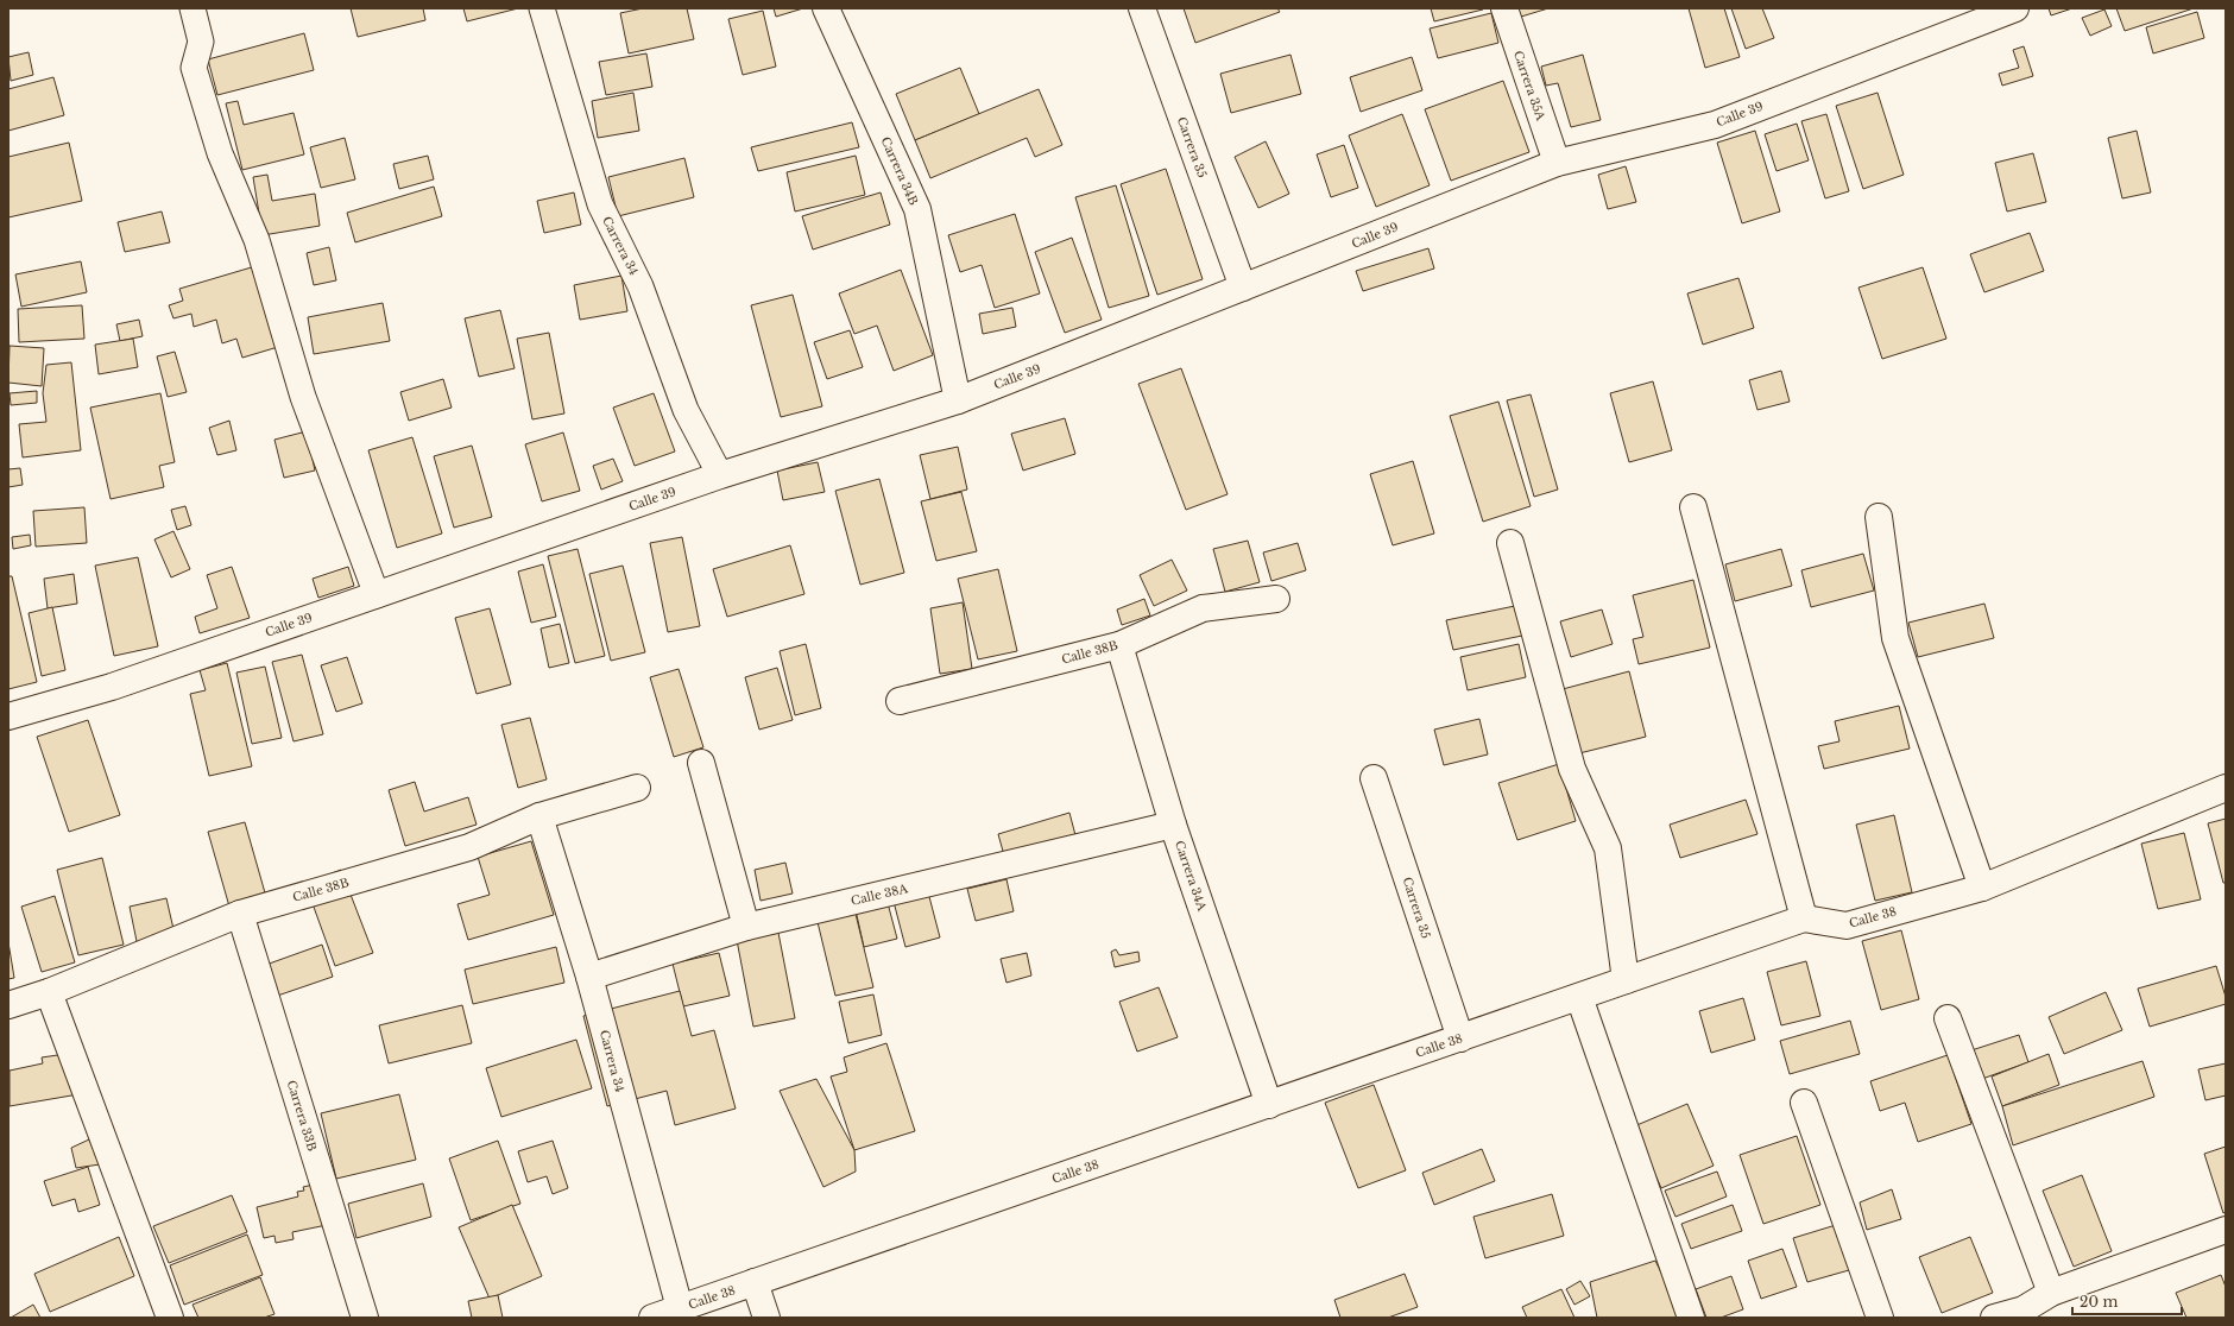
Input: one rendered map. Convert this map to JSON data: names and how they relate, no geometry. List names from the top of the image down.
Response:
{
  "streets": {
    "street": [
      "Carrera 35A",
      "Calle 39",
      "Carrera 35",
      "Carrera 34B",
      "Carrera 34",
      "Calle 38B",
      "Carrera 34A",
      "Calle 38A",
      "Calle 38",
      "Carrera 33B"
    ]
  },
  "crossings": [
    ["Carrera 35A", "Calle 39"],
    ["Calle 39", "Carrera 35"],
    ["Calle 39", "Carrera 34B"],
    ["Calle 39", "Carrera 34"],
    ["Carrera 35", "Calle 38"],
    ["Carrera 34", "Calle 38B"],
    ["Carrera 34", "Calle 38A"],
    ["Carrera 34", "Calle 38"],
    ["Calle 38B", "Carrera 34A"],
    ["Calle 38B", "Carrera 33B"],
    ["Carrera 34A", "Calle 38A"],
    ["Carrera 34A", "Calle 38"]
  ],
  "scale_bar": "20 m"
}
